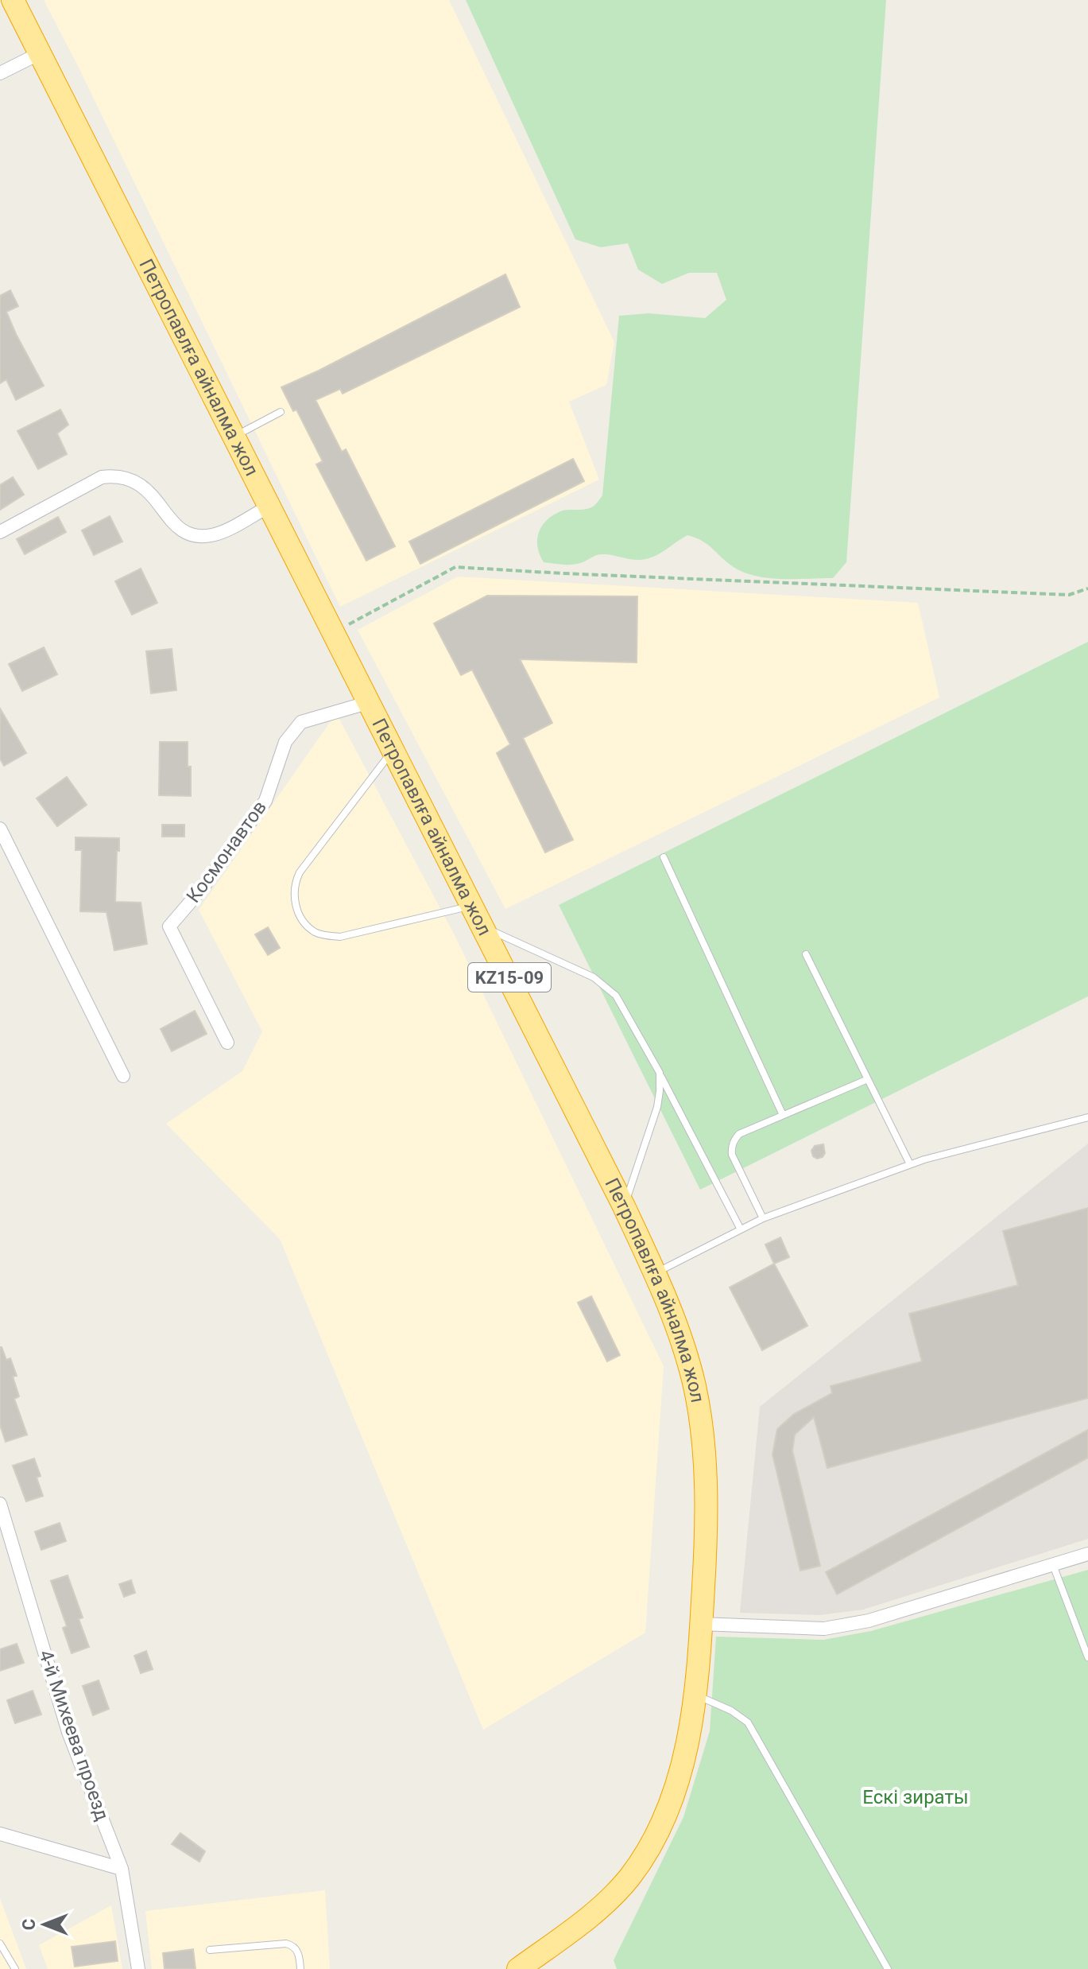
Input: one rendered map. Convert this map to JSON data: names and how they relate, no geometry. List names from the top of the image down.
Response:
{
  "streets": {
    "highway": ["Петропавлға айналма жол", "KZ15-09"],
    "street": ["Космонавтов", "4-й Михеева проезд"]
  },
  "crossings": [
    ["Петропавлға айналма жол", "Космонавтов"]
  ],
  "parks": ["Ескі зираты"],
  "north": "left"
}
